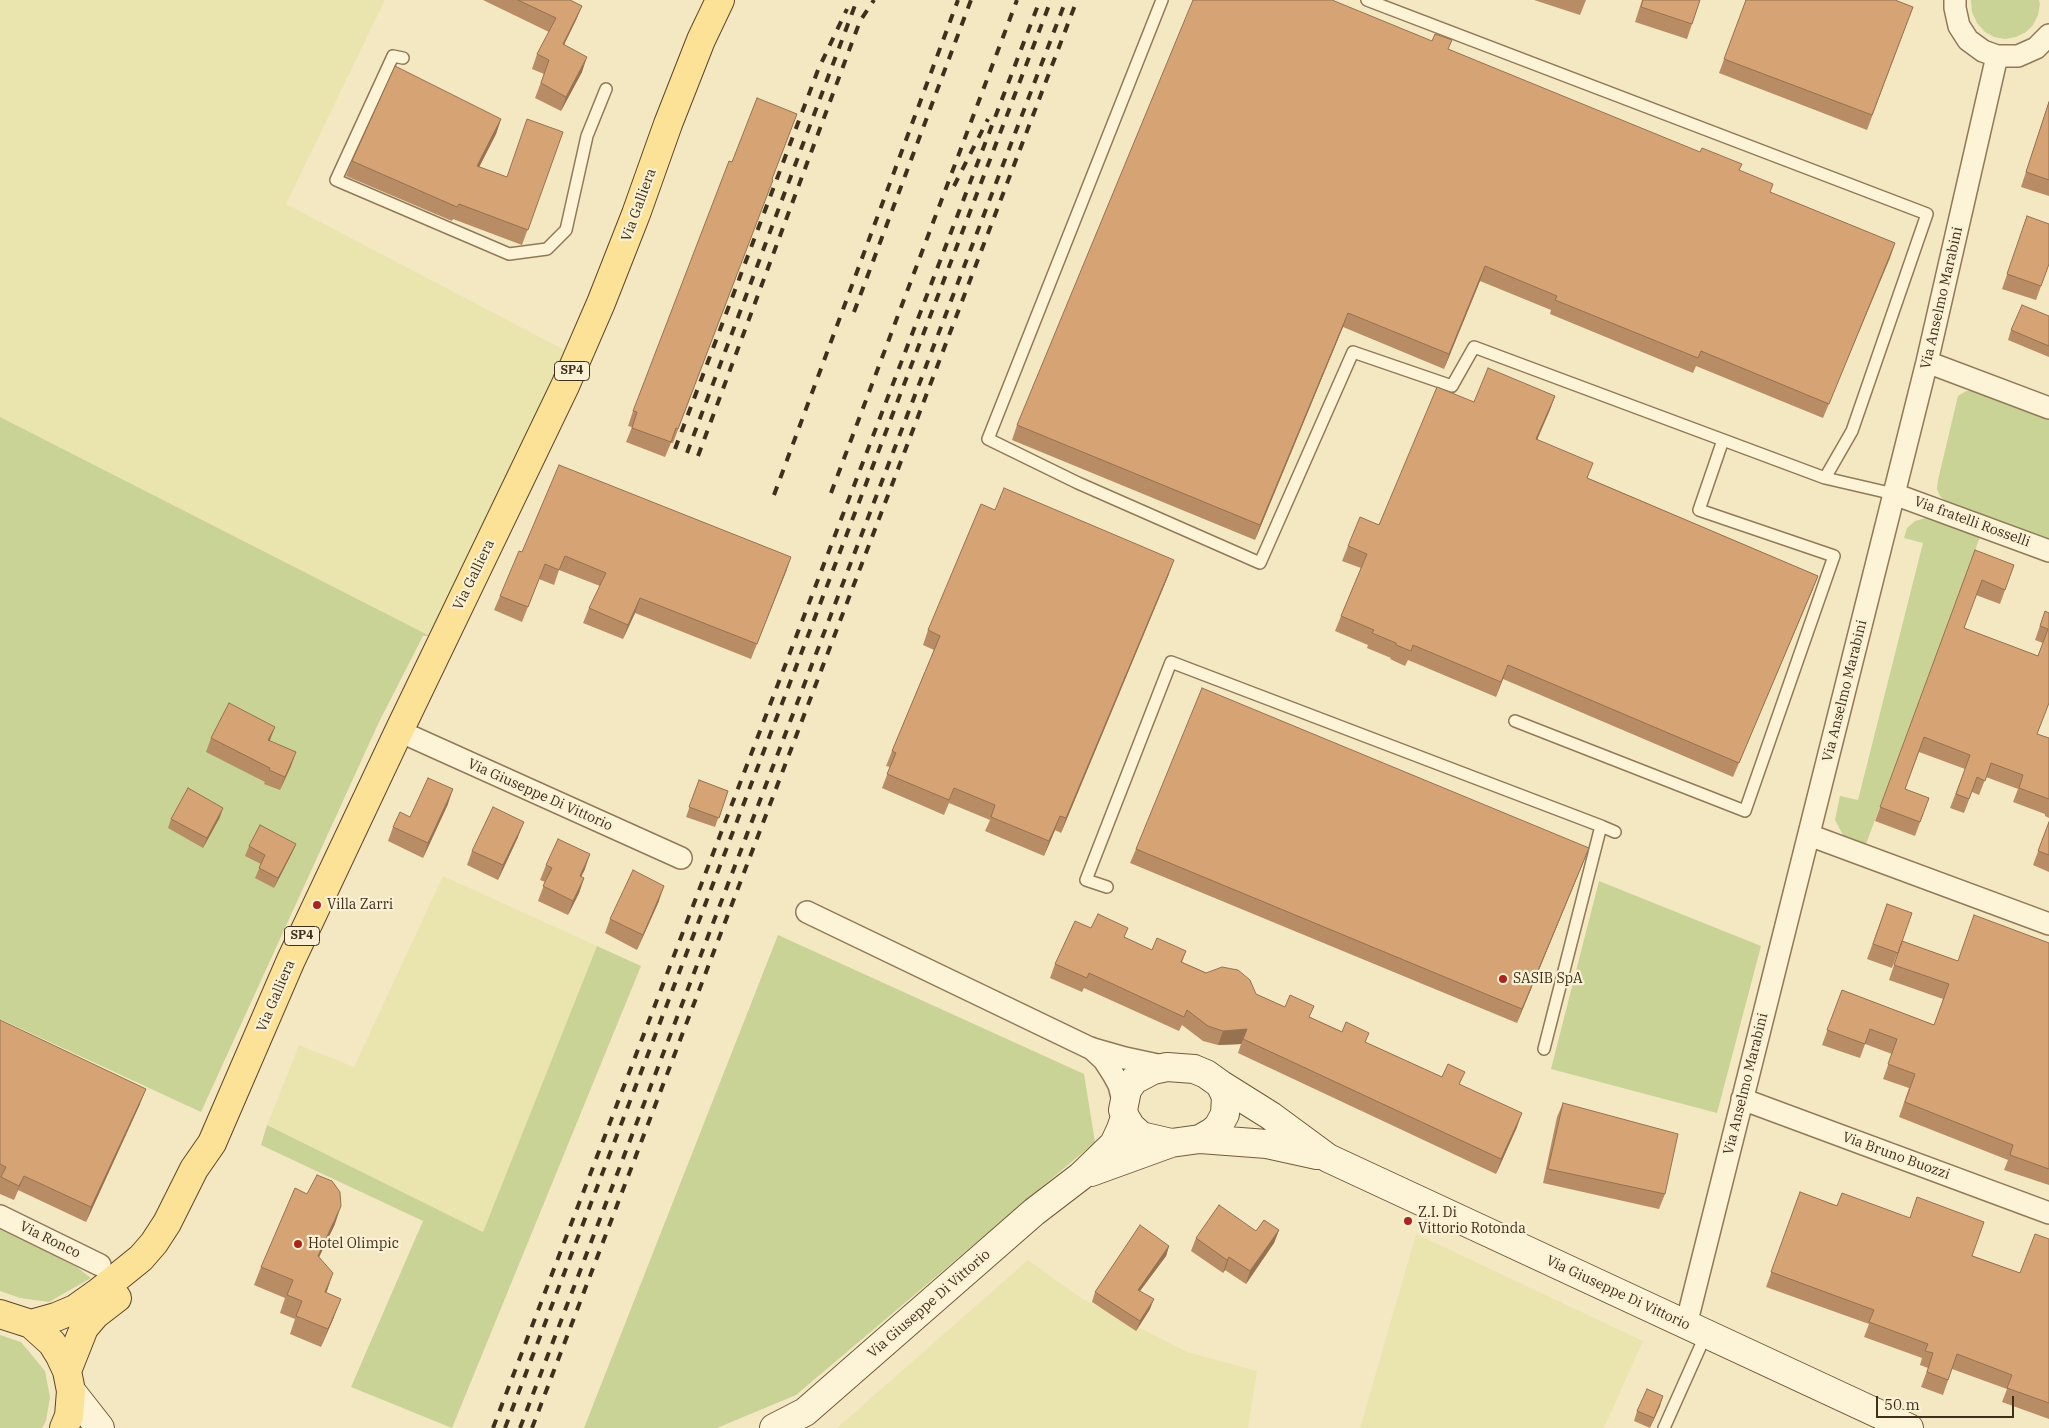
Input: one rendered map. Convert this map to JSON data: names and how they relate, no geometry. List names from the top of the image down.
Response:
{
  "streets": {
    "main road": ["Via Galliera", "SP4"],
    "street": [
      "Via Anselmo Marabini",
      "Via fratelli Rosselli",
      "Via Giuseppe Di Vittorio",
      "Via Bruno Buozzi",
      "Via Ronco"
    ]
  },
  "crossings": [
    ["Via Galliera", "SP4"],
    ["Via Galliera", "Via Giuseppe Di Vittorio"],
    ["Via Anselmo Marabini", "Via fratelli Rosselli"],
    ["Via Anselmo Marabini", "Via Giuseppe Di Vittorio"],
    ["Via Anselmo Marabini", "Via Bruno Buozzi"]
  ],
  "places": [
    "Villa Zarri",
    "SASIB SpA",
    "Z.I. Di Vittorio Rotonda",
    "Hotel Olimpic"
  ],
  "scale_bar": "50 m"
}
